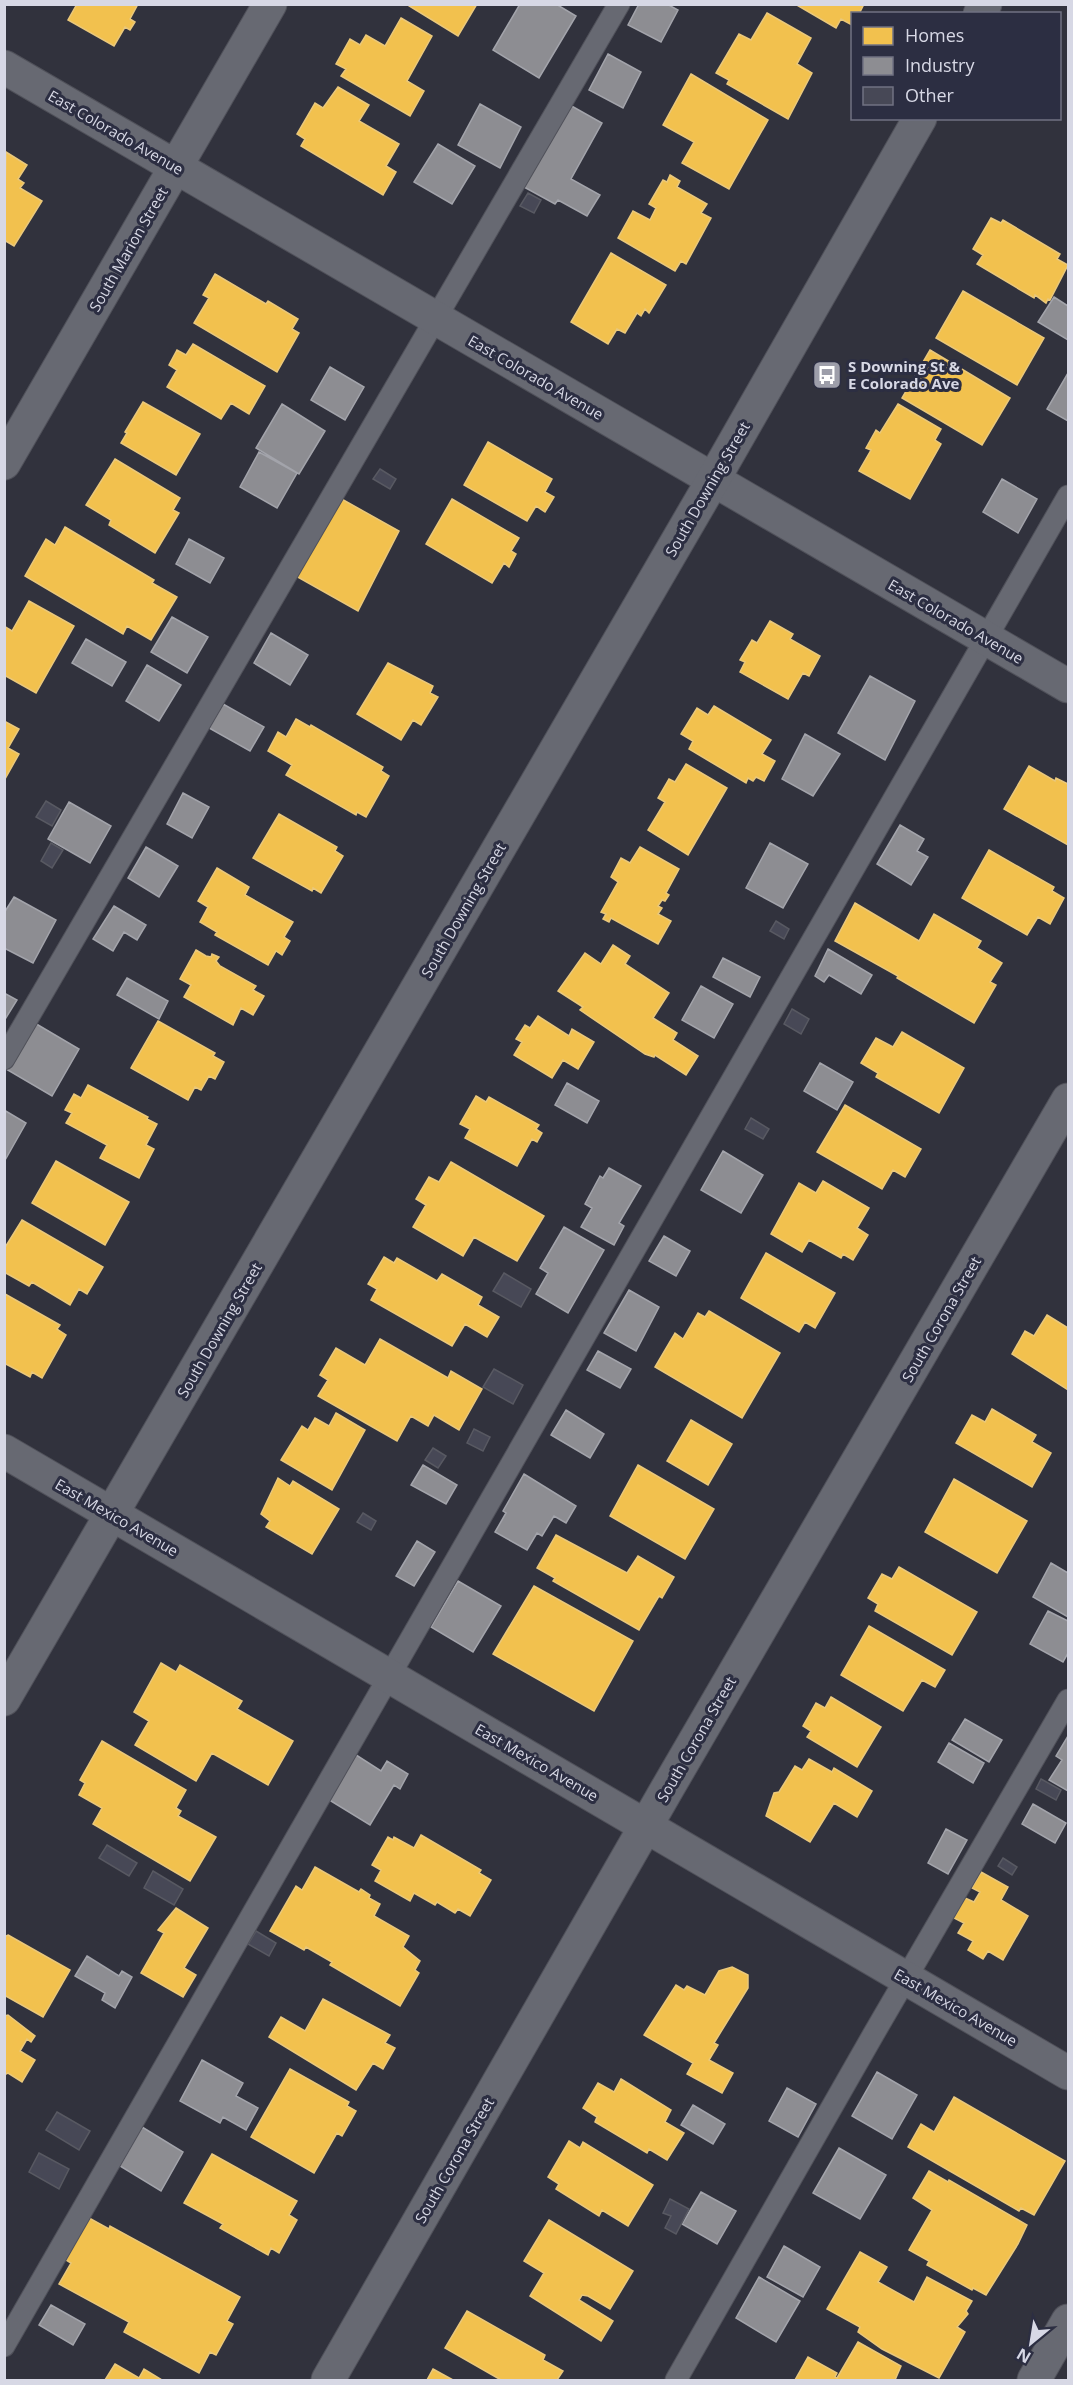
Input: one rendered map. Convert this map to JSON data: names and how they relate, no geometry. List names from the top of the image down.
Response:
{
  "streets": {
    "street": [
      "East Colorado Avenue",
      "South Marion Street",
      "South Downing Street",
      "South Corona Street",
      "East Mexico Avenue"
    ]
  },
  "crossings": [
    ["East Colorado Avenue", "South Marion Street"],
    ["East Colorado Avenue", "South Downing Street"],
    ["South Downing Street", "East Mexico Avenue"],
    ["South Corona Street", "East Mexico Avenue"]
  ],
  "places": {
    "bus stop": ["S Downing St & E Colorado Ave"]
  },
  "legend": ["Homes", "Industry", "Other"],
  "north": "bottom left"
}
